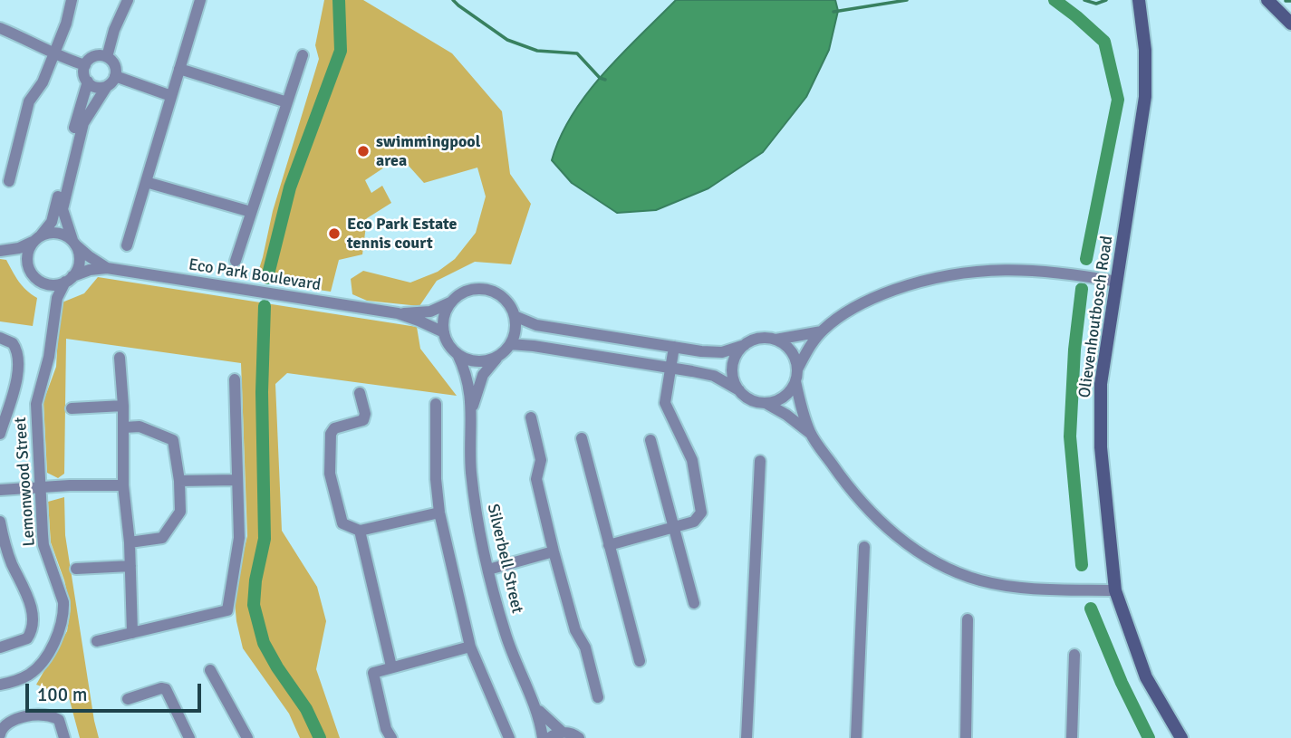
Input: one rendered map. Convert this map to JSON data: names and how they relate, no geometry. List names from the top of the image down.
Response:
{
  "streets": {
    "main road": ["Olievenhoutbosch Road"],
    "street": ["Eco Park Boulevard", "Lemonwood Street", "Silverbell Street"]
  },
  "crossings": [
    ["Eco Park Boulevard", "Lemonwood Street"],
    ["Eco Park Boulevard", "Silverbell Street"]
  ],
  "places": ["swimmingpool area", "Eco Park Estate tennis court"],
  "scale_bar": "100 m"
}
